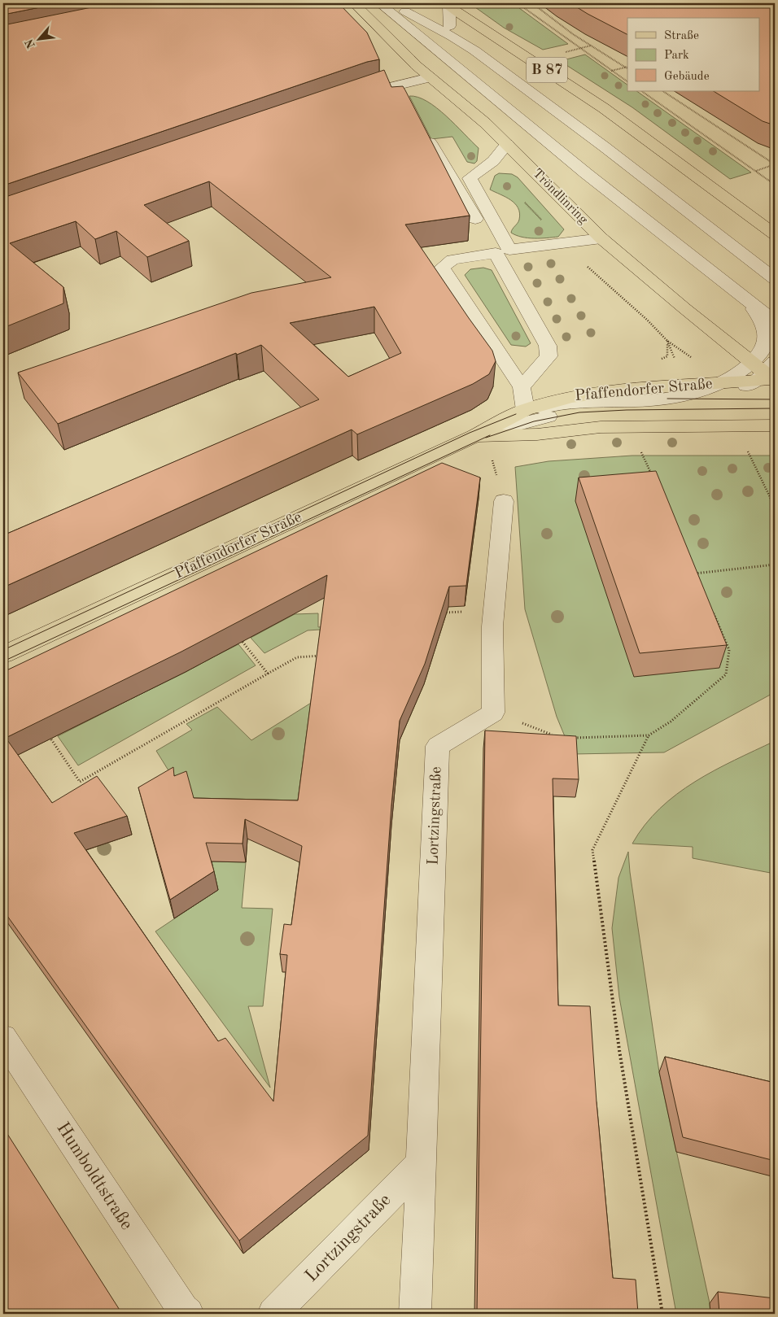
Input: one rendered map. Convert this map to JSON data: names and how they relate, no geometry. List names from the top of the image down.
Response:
{
  "streets": {
    "main road": ["B 87", "Tröndlinring", "Pfaffendorfer Straße"],
    "street": ["Lortzingstraße", "Humboldtstraße"]
  },
  "crossings": [
    ["Tröndlinring", "Pfaffendorfer Straße"]
  ],
  "legend": ["Straße", "Park", "Gebäude"],
  "north": "bottom left"
}
